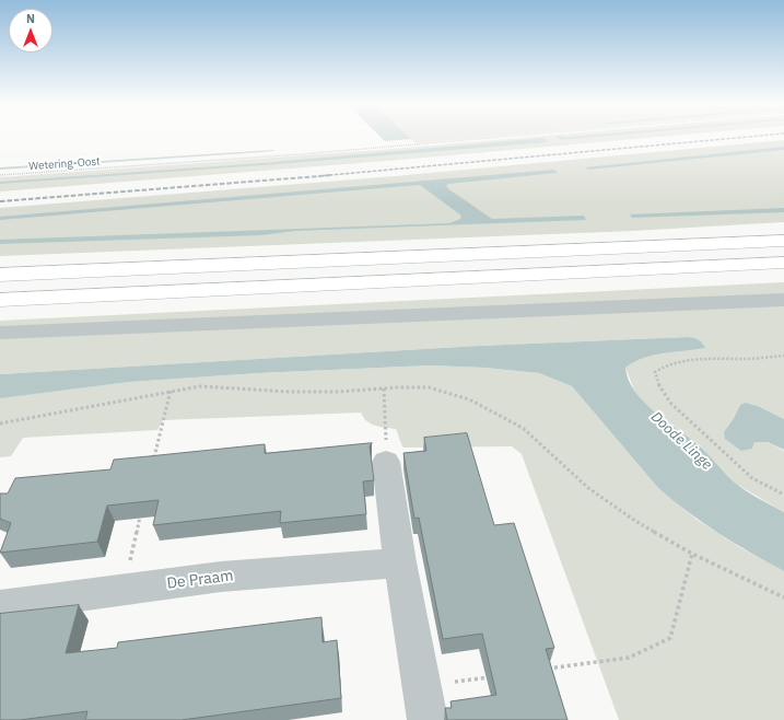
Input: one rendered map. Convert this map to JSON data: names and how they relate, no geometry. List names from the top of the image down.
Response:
{
  "streets": {
    "street": ["De Praam"],
    "path": ["Wetering-Oost"]
  },
  "water": ["Doode Linge"],
  "north": "top"
}
